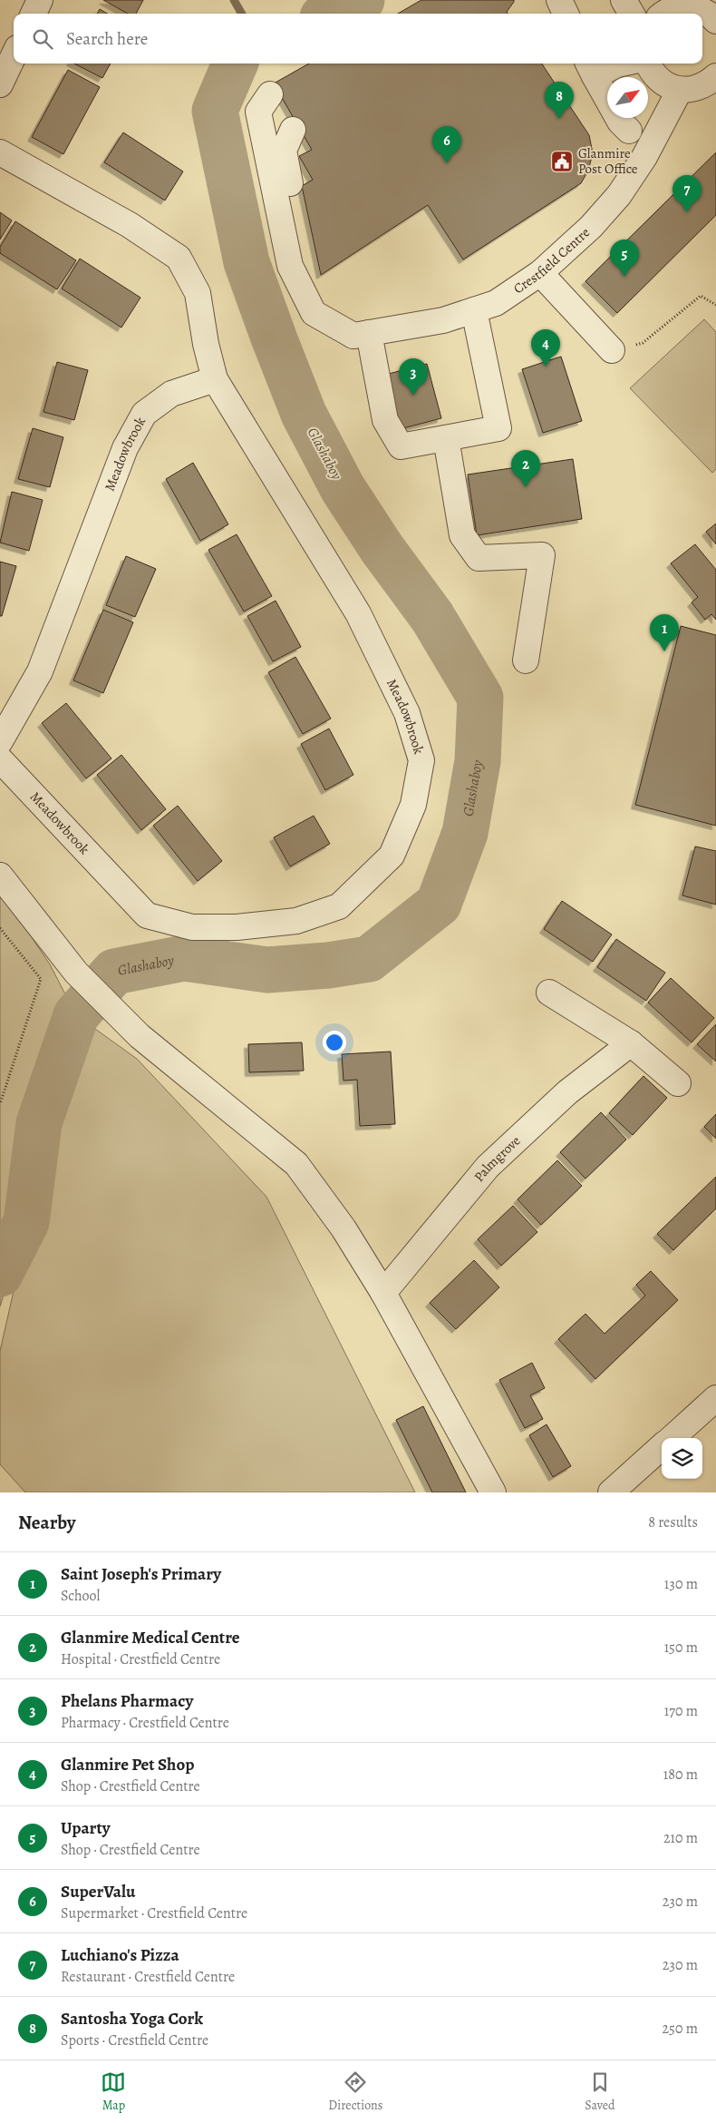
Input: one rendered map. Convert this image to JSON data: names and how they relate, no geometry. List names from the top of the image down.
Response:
{
  "streets": {
    "street": ["Crestfield Centre", "Meadowbrook", "Palmgrove"]
  },
  "water": ["Glashaboy"],
  "places": {
    "public building": ["Glanmire Post Office"]
  },
  "north": "top right",
  "page": {
    "search": "Search here",
    "pins": [
      "8",
      "6",
      "7",
      "5",
      "4",
      "3",
      "2",
      "1"
    ],
    "heading": ["Nearby", "8 results"],
    "list": [
      {
        "mark": "1",
        "name": "Saint Joseph's Primary",
        "note": "School",
        "value": "130 m"
      },
      {
        "mark": "2",
        "name": "Glanmire Medical Centre",
        "note": "Hospital · Crestfield Centre",
        "value": "150 m"
      },
      {
        "mark": "3",
        "name": "Phelans Pharmacy",
        "note": "Pharmacy · Crestfield Centre",
        "value": "170 m"
      },
      {
        "mark": "4",
        "name": "Glanmire Pet Shop",
        "note": "Shop · Crestfield Centre",
        "value": "180 m"
      },
      {
        "mark": "5",
        "name": "Uparty",
        "note": "Shop · Crestfield Centre",
        "value": "210 m"
      },
      {
        "mark": "6",
        "name": "SuperValu",
        "note": "Supermarket · Crestfield Centre",
        "value": "230 m"
      },
      {
        "mark": "7",
        "name": "Luchiano's Pizza",
        "note": "Restaurant · Crestfield Centre",
        "value": "230 m"
      },
      {
        "mark": "8",
        "name": "Santosha Yoga Cork",
        "note": "Sports · Crestfield Centre",
        "value": "250 m"
      }
    ],
    "nav": ["Map", "Directions", "Saved"]
  }
}
